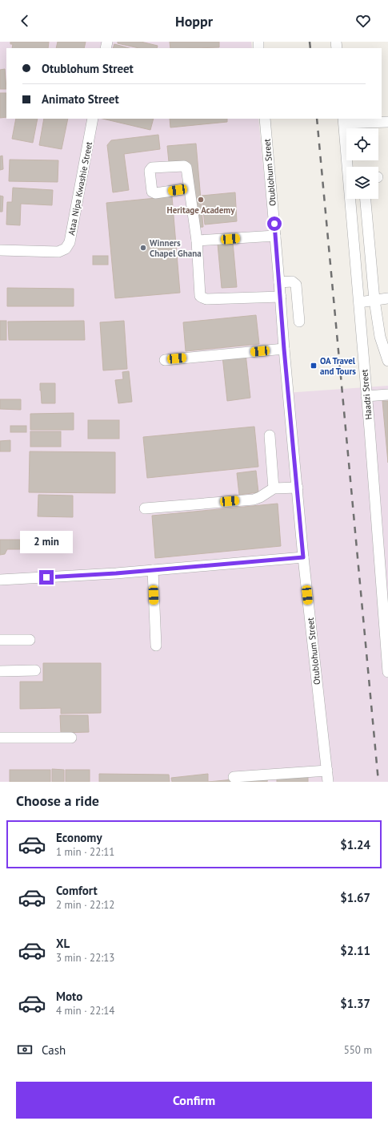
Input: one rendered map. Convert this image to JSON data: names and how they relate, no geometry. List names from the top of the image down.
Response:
{
  "streets": {
    "street": ["Otublohum Street", "Ataa Nipa Kwashie Street", "Haadzi Street"]
  },
  "places": {
    "other": ["Heritage Academy", "Winners Chapel Ghana"],
    "transit": ["OA Travel and Tours"]
  },
  "page": {
    "header": "Hoppr",
    "banner": ["Otublohum Street", "Animato Street"],
    "bubble": "2 min",
    "heading": "Choose a ride",
    "list": [
      {
        "name": "Economy",
        "note": "1 min · 22:11",
        "value": "$1.24"
      },
      {
        "name": "Comfort",
        "note": "2 min · 22:12",
        "value": "$1.67"
      },
      {
        "name": "XL",
        "note": "3 min · 22:13",
        "value": "$2.11"
      },
      {
        "name": "Moto",
        "note": "4 min · 22:14",
        "value": "$1.37"
      }
    ],
    "pay": ["Cash", "550 m"],
    "buttons": "Confirm"
  }
}
